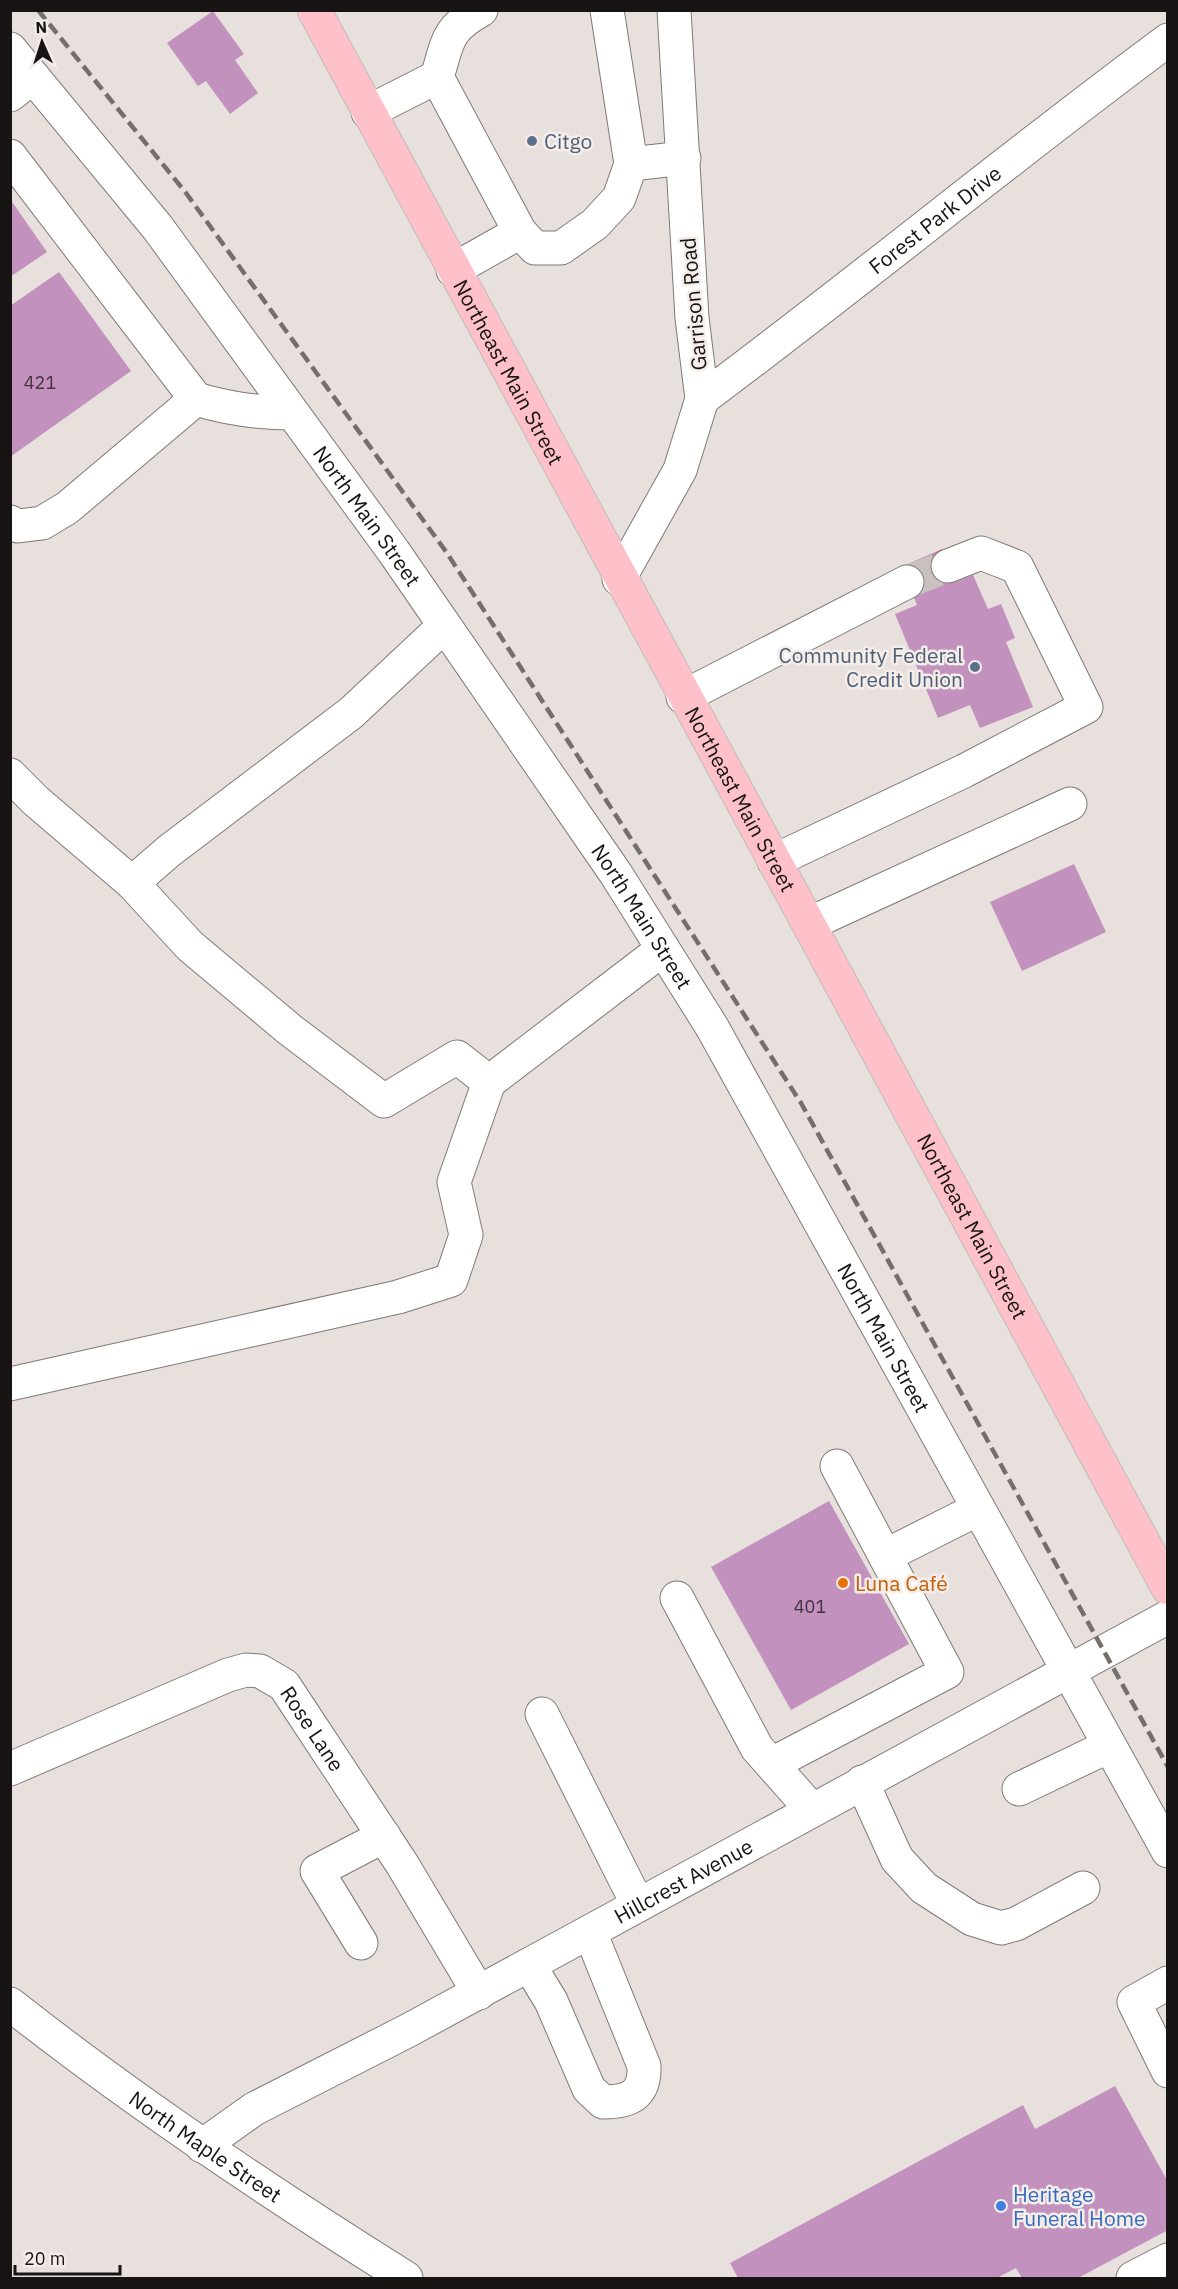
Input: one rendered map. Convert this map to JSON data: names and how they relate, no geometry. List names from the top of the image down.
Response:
{
  "streets": {
    "main road": ["Northeast Main Street"],
    "street": [
      "Forest Park Drive",
      "Garrison Road",
      "North Main Street",
      "Rose Lane",
      "Hillcrest Avenue",
      "North Maple Street"
    ]
  },
  "crossings": [
    ["Forest Park Drive", "Garrison Road"],
    ["Garrison Road", "Northeast Main Street"],
    ["North Main Street", "Hillcrest Avenue"],
    ["Rose Lane", "Hillcrest Avenue"],
    ["Hillcrest Avenue", "North Maple Street"]
  ],
  "places": [
    "Citgo",
    "Community Federal Credit Union",
    "Luna Café",
    "Heritage Funeral Home"
  ],
  "house_numbers": ["421", "401"],
  "scale_bar": "20 m",
  "north": "top"
}
